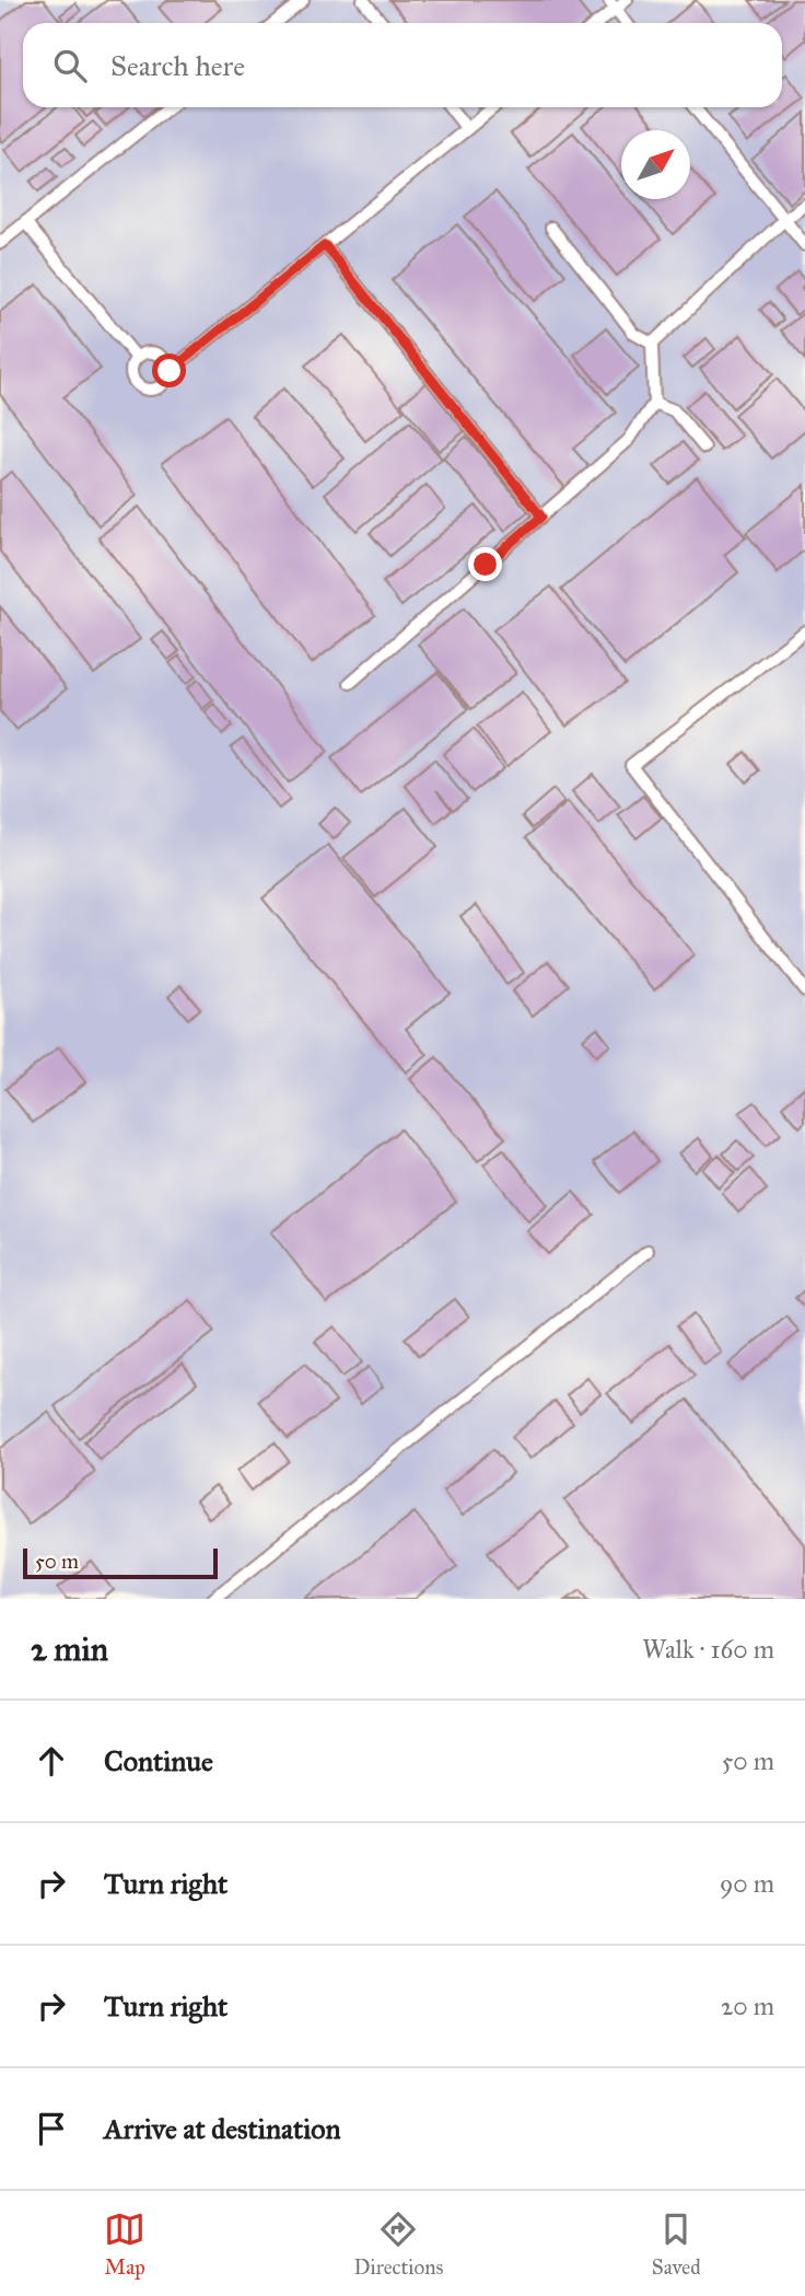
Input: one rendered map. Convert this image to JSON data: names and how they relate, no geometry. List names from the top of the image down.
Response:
{
  "scale_bar": "50 m",
  "north": "top right",
  "page": {
    "search": "Search here",
    "scale": "50 m",
    "heading": ["2 min", "Walk · 160 m"],
    "list": [
      ["Continue", "50 m"],
      ["Turn right", "90 m"],
      ["Turn right", "20 m"],
      "Arrive at destination"
    ],
    "nav": ["Map", "Directions", "Saved"]
  }
}
